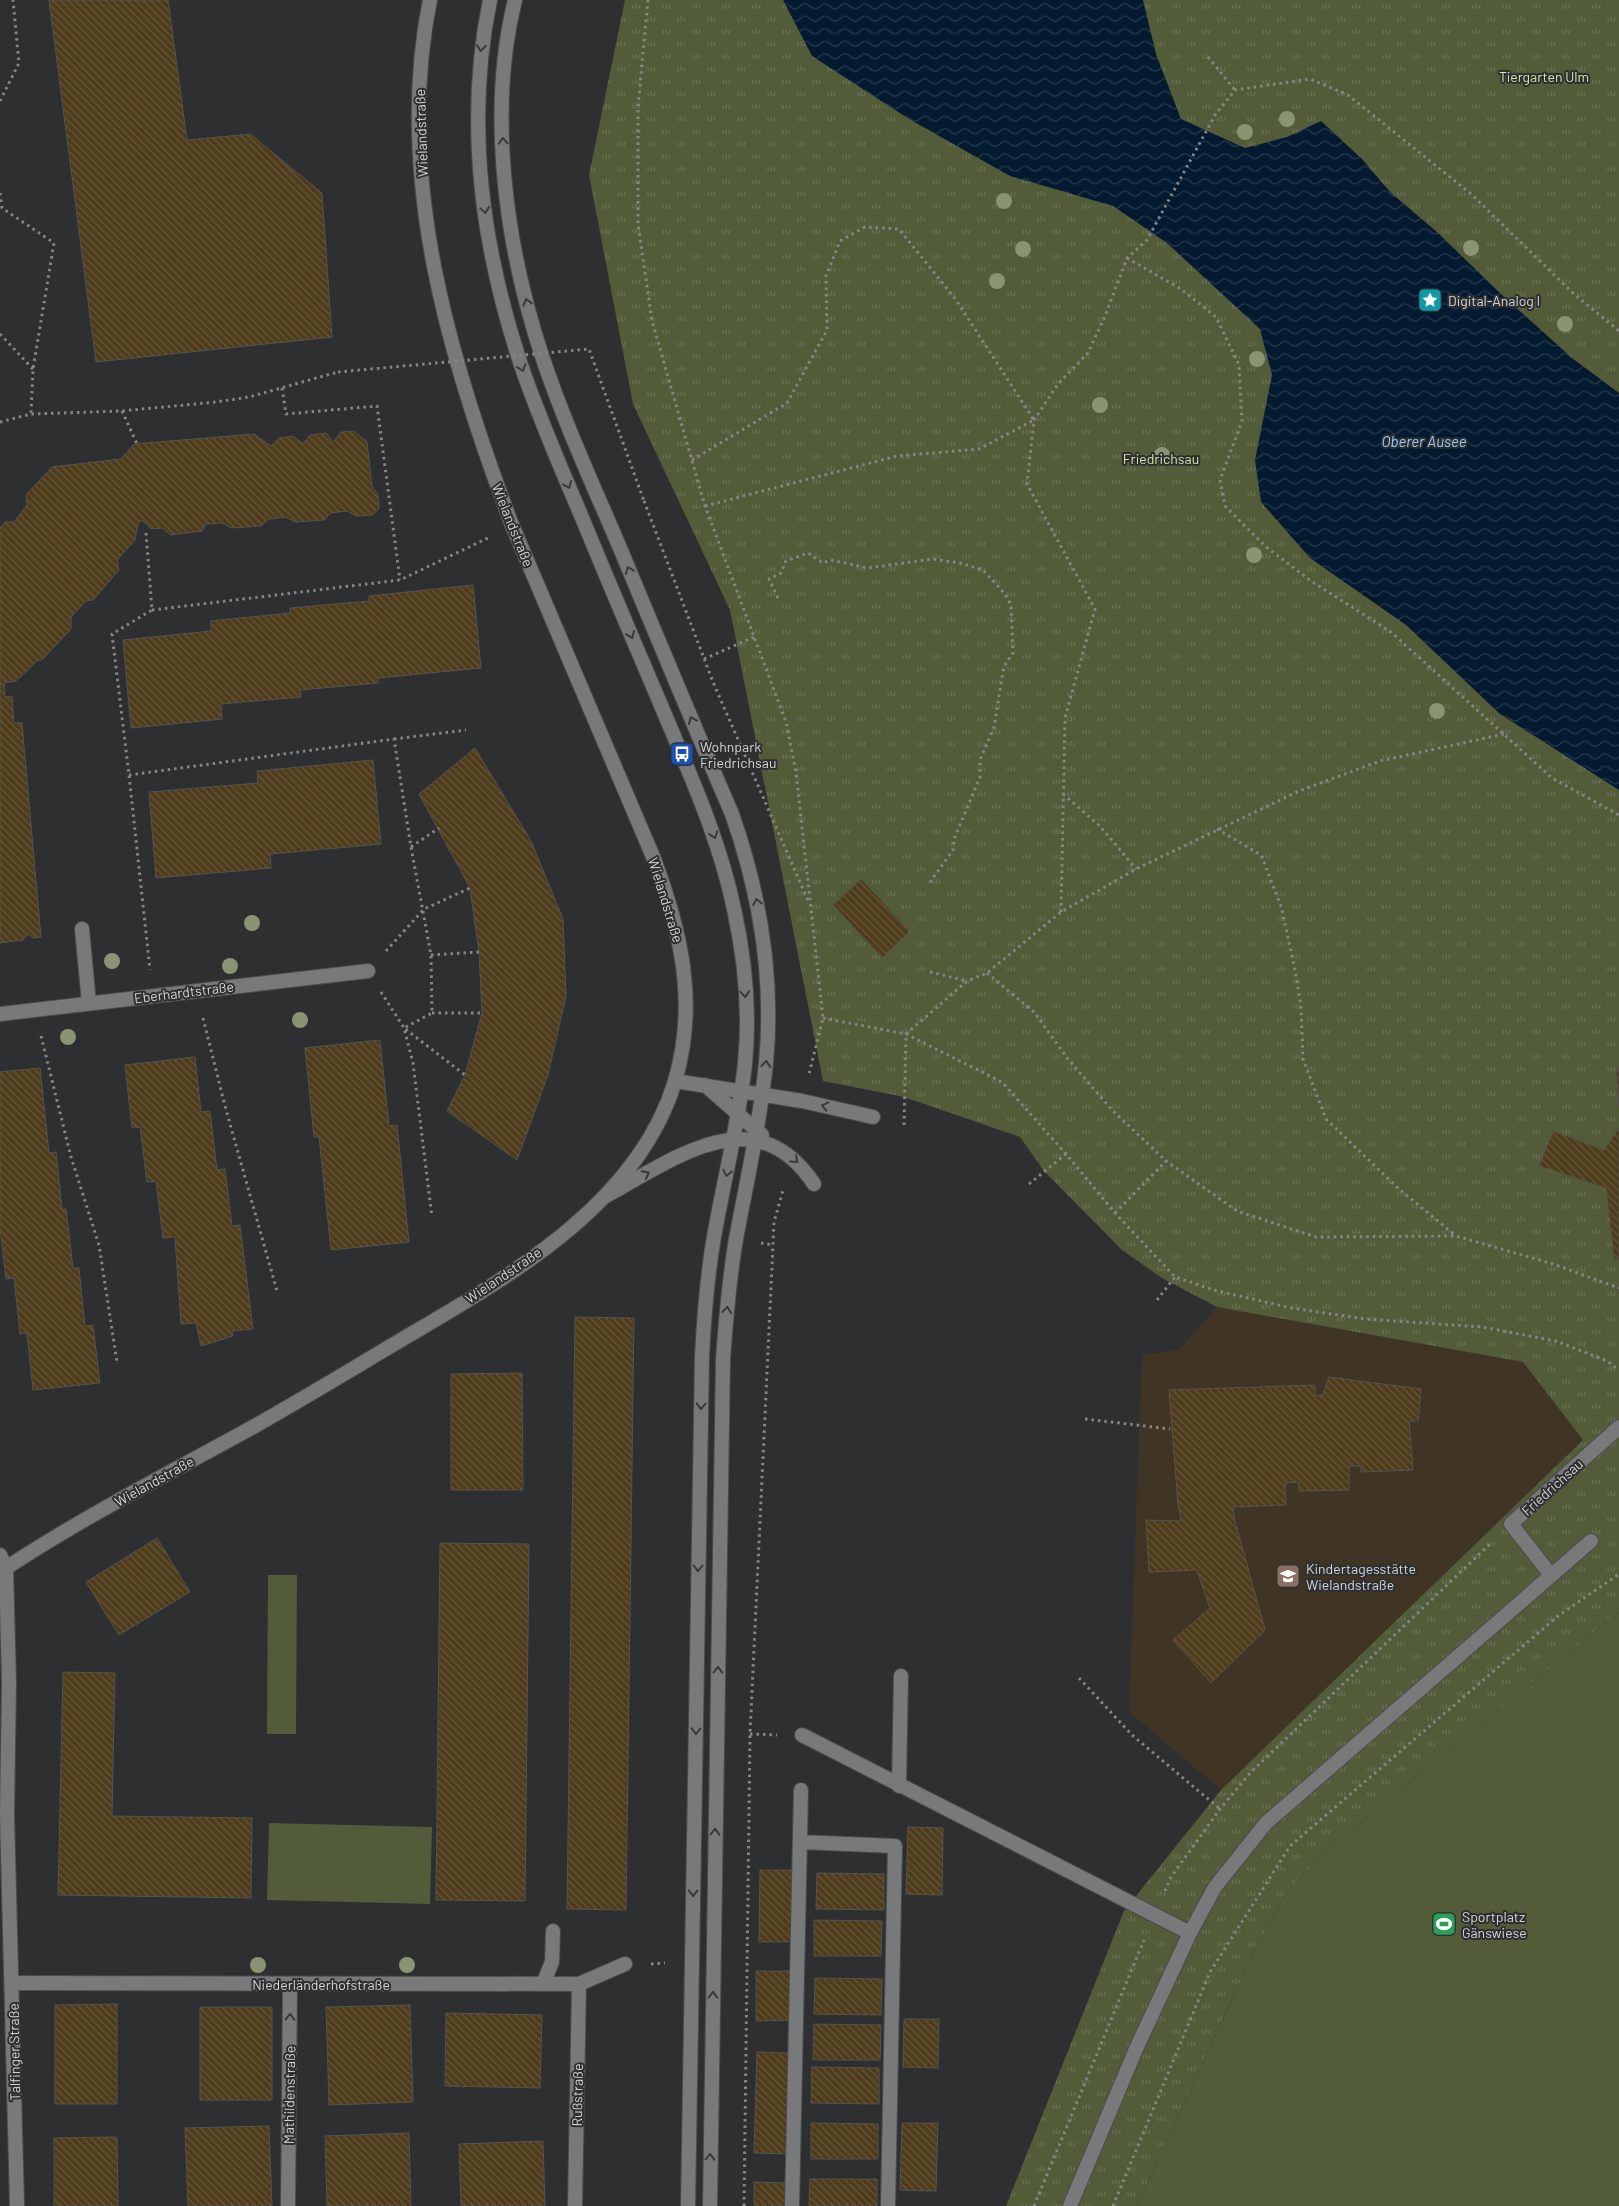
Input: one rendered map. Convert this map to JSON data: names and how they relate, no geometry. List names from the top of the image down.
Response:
{
  "streets": {
    "street": [
      "Wielandstraße",
      "Eberhardtstraße",
      "Friedrichsau",
      "Niederländerhofstraße",
      "Talfinger Straße",
      "Mathildenstraße",
      "Rußstraße"
    ]
  },
  "crossings": [
    ["Wielandstraße", "Talfinger Straße"],
    ["Niederländerhofstraße", "Talfinger Straße"],
    ["Niederländerhofstraße", "Mathildenstraße"],
    ["Niederländerhofstraße", "Rußstraße"]
  ],
  "one_way": ["Mathildenstraße"],
  "water": ["Oberer Ausee"],
  "parks": ["Tiergarten Ulm", "Friedrichsau"],
  "places": {
    "place": ["Digital-Analog I"],
    "bus stop": ["Wohnpark Friedrichsau"],
    "school or university": ["Kindertagesstätte Wielandstraße"],
    "sports": ["Sportplatz Gänswiese"]
  }
}
